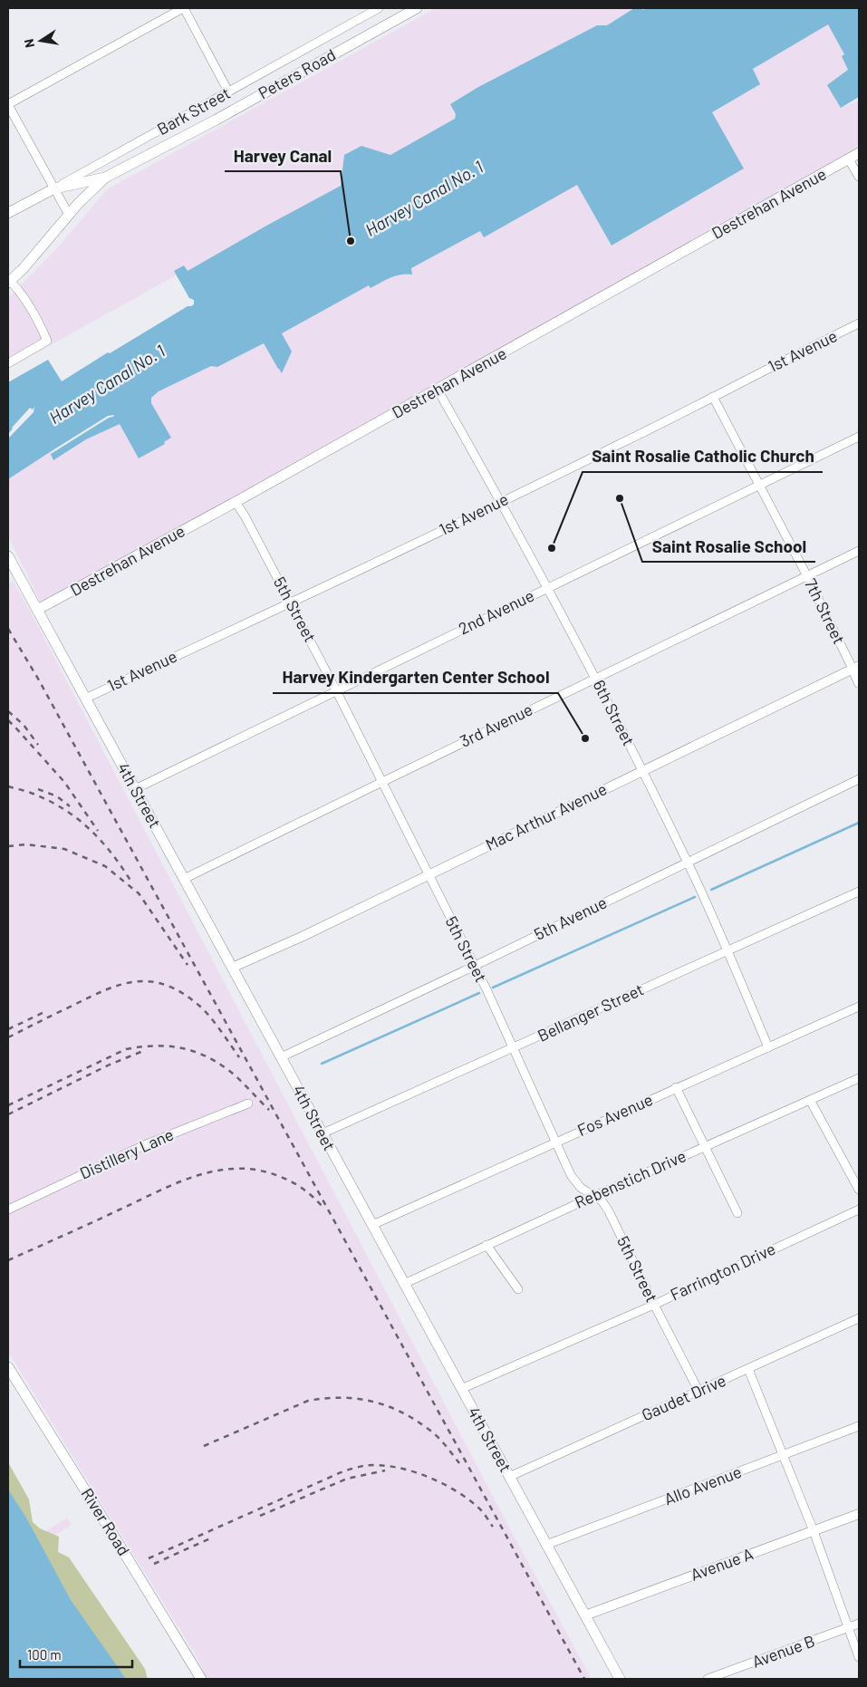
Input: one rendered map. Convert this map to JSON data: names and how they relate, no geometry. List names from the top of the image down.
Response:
{
  "streets": {
    "main road": [
      "Peters Road",
      "Bark Street",
      "Destrehan Avenue",
      "4th Street",
      "River Road"
    ],
    "street": [
      "1st Avenue",
      "5th Street",
      "7th Street",
      "2nd Avenue",
      "6th Street",
      "3rd Avenue",
      "Mac Arthur Avenue",
      "5th Avenue",
      "Bellanger Street",
      "Fos Avenue",
      "Distillery Lane",
      "Rebenstich Drive",
      "Farrington Drive",
      "Gaudet Drive",
      "Allo Avenue",
      "Avenue A",
      "Avenue B"
    ]
  },
  "crossings": [
    ["Peters Road", "Bark Street"],
    ["Destrehan Avenue", "5th Street"],
    ["Destrehan Avenue", "6th Street"],
    ["Destrehan Avenue", "4th Street"],
    ["1st Avenue", "5th Street"],
    ["1st Avenue", "7th Street"],
    ["1st Avenue", "6th Street"],
    ["1st Avenue", "4th Street"],
    ["5th Street", "2nd Avenue"],
    ["5th Street", "3rd Avenue"],
    ["5th Street", "Mac Arthur Avenue"],
    ["5th Street", "5th Avenue"],
    ["5th Street", "Bellanger Street"],
    ["5th Street", "Fos Avenue"],
    ["5th Street", "Rebenstich Drive"],
    ["5th Street", "Farrington Drive"],
    ["5th Street", "Gaudet Drive"],
    ["7th Street", "2nd Avenue"],
    ["7th Street", "3rd Avenue"],
    ["7th Street", "Mac Arthur Avenue"],
    ["2nd Avenue", "6th Street"],
    ["2nd Avenue", "4th Street"],
    ["6th Street", "3rd Avenue"],
    ["6th Street", "Mac Arthur Avenue"],
    ["6th Street", "5th Avenue"],
    ["6th Street", "Bellanger Street"],
    ["6th Street", "Fos Avenue"],
    ["3rd Avenue", "4th Street"],
    ["4th Street", "Mac Arthur Avenue"],
    ["4th Street", "5th Avenue"],
    ["4th Street", "Bellanger Street"],
    ["4th Street", "Fos Avenue"],
    ["4th Street", "Rebenstich Drive"],
    ["4th Street", "Farrington Drive"],
    ["4th Street", "Gaudet Drive"],
    ["4th Street", "Allo Avenue"],
    ["4th Street", "Avenue A"]
  ],
  "water": ["Harvey Canal No. 1"],
  "places": [
    "Harvey Canal",
    "Saint Rosalie School",
    "Saint Rosalie Catholic Church",
    "Harvey Kindergarten Center School"
  ],
  "scale_bar": "100 m",
  "north": "left"
}
